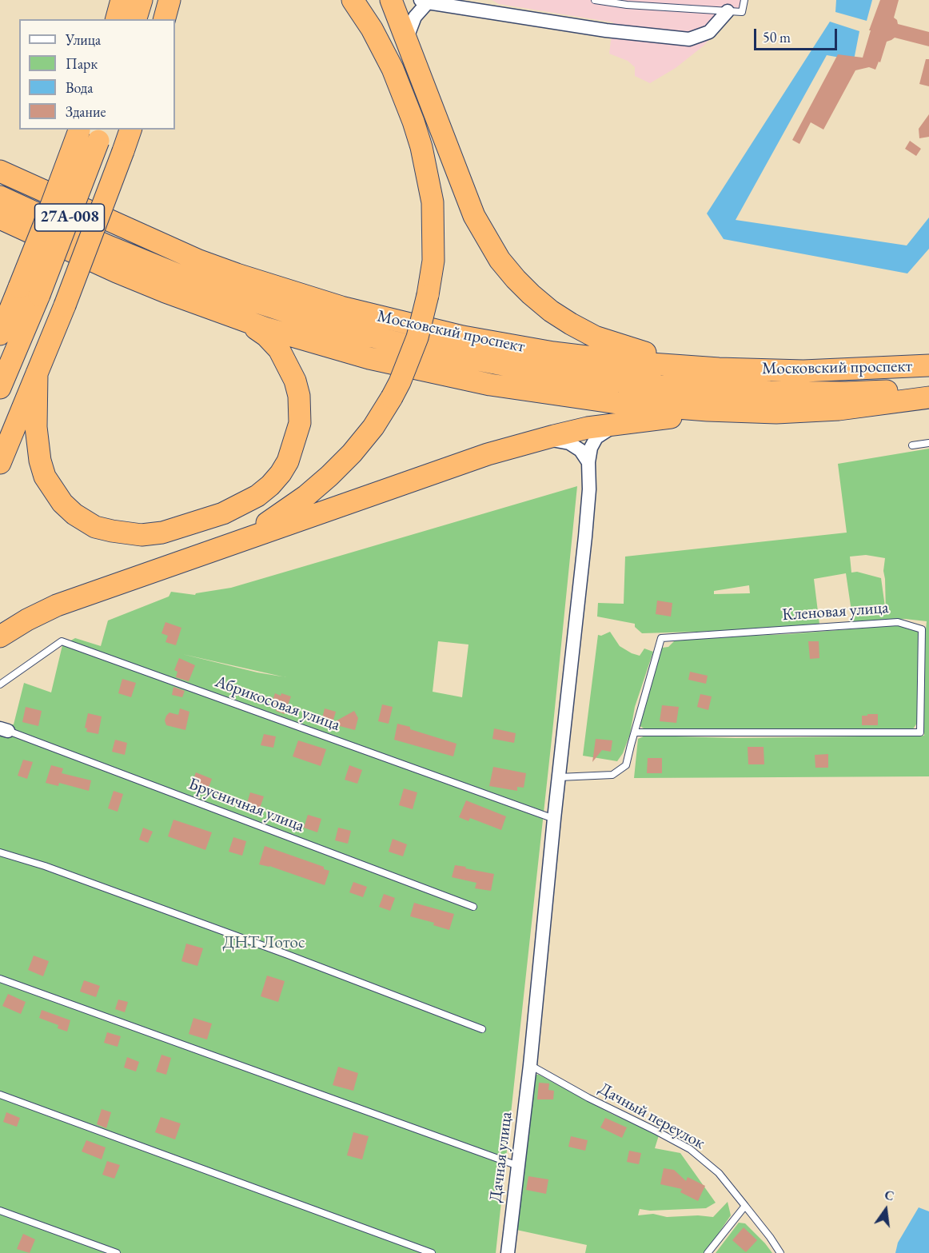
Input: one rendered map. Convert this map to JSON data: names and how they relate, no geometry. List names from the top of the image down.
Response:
{
  "streets": {
    "highway": ["27А-008", "Московский проспект"],
    "street": ["Дачная улица"],
    "lane": [
      "Кленовая улица",
      "Абрикосовая улица",
      "Брусничная улица",
      "Дачный переулок"
    ]
  },
  "crossings": [
    ["Кленовая улица", "Дачная улица"],
    ["Абрикосовая улица", "Дачная улица"],
    ["Дачный переулок", "Дачная улица"]
  ],
  "parks": ["ДНТ Лотос"],
  "legend": [
    "Улица",
    "Парк",
    "Вода",
    "Здание"
  ],
  "scale_bar": "50 m",
  "north": "top"
}
